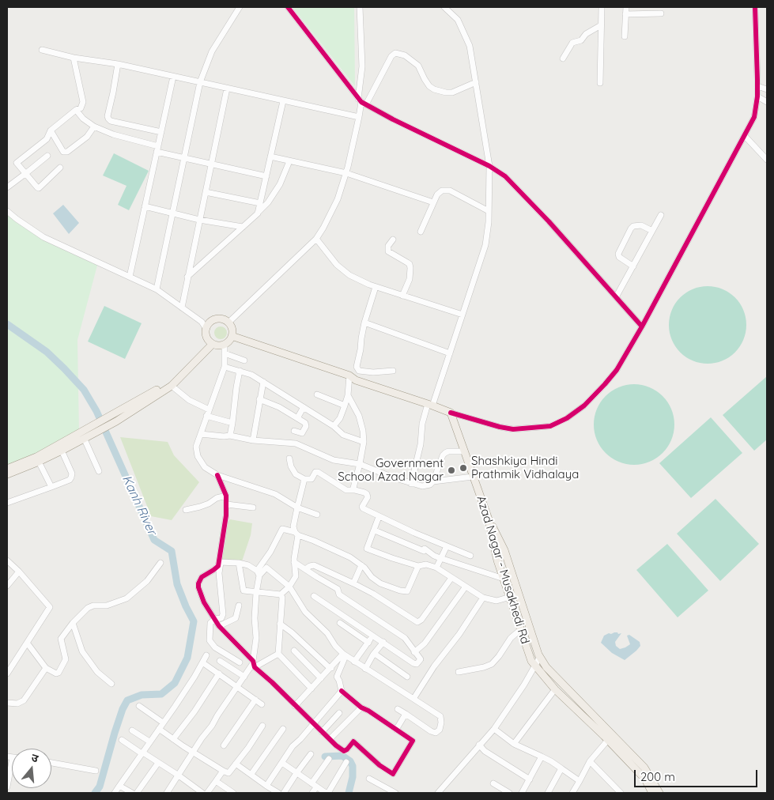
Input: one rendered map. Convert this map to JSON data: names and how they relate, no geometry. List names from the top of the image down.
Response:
{
  "streets": {
    "main road": ["Azad Nagar - Musakhedi Rd"]
  },
  "water": ["Kanh River"],
  "places": ["Shashkiya Hindi Prathmik Vidhalaya", "Government School Azad Nagar"],
  "scale_bar": "200 m",
  "north": "top"
}
